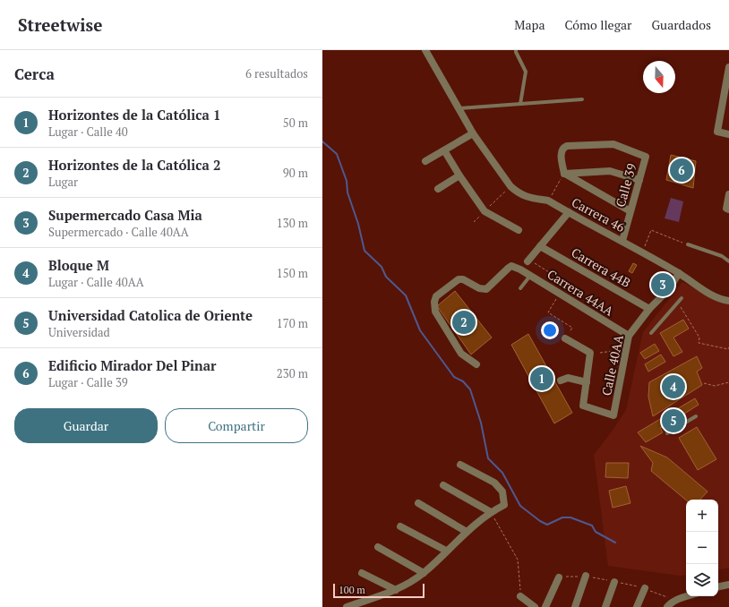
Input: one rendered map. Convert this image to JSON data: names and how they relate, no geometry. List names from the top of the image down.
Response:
{
  "streets": {
    "street": [
      "Calle 39",
      "Carrera 46",
      "Carrera 44B",
      "Carrera 44AA",
      "Calle 40AA"
    ]
  },
  "crossings": [
    ["Calle 39", "Carrera 46"],
    ["Carrera 46", "Calle 40AA"],
    ["Carrera 44B", "Calle 40AA"],
    ["Carrera 44AA", "Calle 40AA"]
  ],
  "scale_bar": "100 m",
  "north": "bottom",
  "page": {
    "header": "Streetwise",
    "nav": ["Mapa", "Cómo llegar", "Guardados"],
    "heading": ["Cerca", "6 resultados"],
    "list": [
      {
        "mark": "1",
        "name": "Horizontes de la Católica 1",
        "note": "Lugar · Calle 40",
        "value": "50 m"
      },
      {
        "mark": "2",
        "name": "Horizontes de la Católica 2",
        "note": "Lugar",
        "value": "90 m"
      },
      {
        "mark": "3",
        "name": "Supermercado Casa Mia",
        "note": "Supermercado · Calle 40AA",
        "value": "130 m"
      },
      {
        "mark": "4",
        "name": "Bloque M",
        "note": "Lugar · Calle 40AA",
        "value": "150 m"
      },
      {
        "mark": "5",
        "name": "Universidad Catolica de Oriente",
        "note": "Universidad",
        "value": "170 m"
      },
      {
        "mark": "6",
        "name": "Edificio Mirador Del Pinar",
        "note": "Lugar · Calle 39",
        "value": "230 m"
      }
    ],
    "pins": [
      "6",
      "3",
      "2",
      "1",
      "4",
      "5"
    ],
    "buttons": ["Guardar", "Compartir"],
    "map_buttons": ["+", "−"],
    "scale": "100 m"
  }
}
